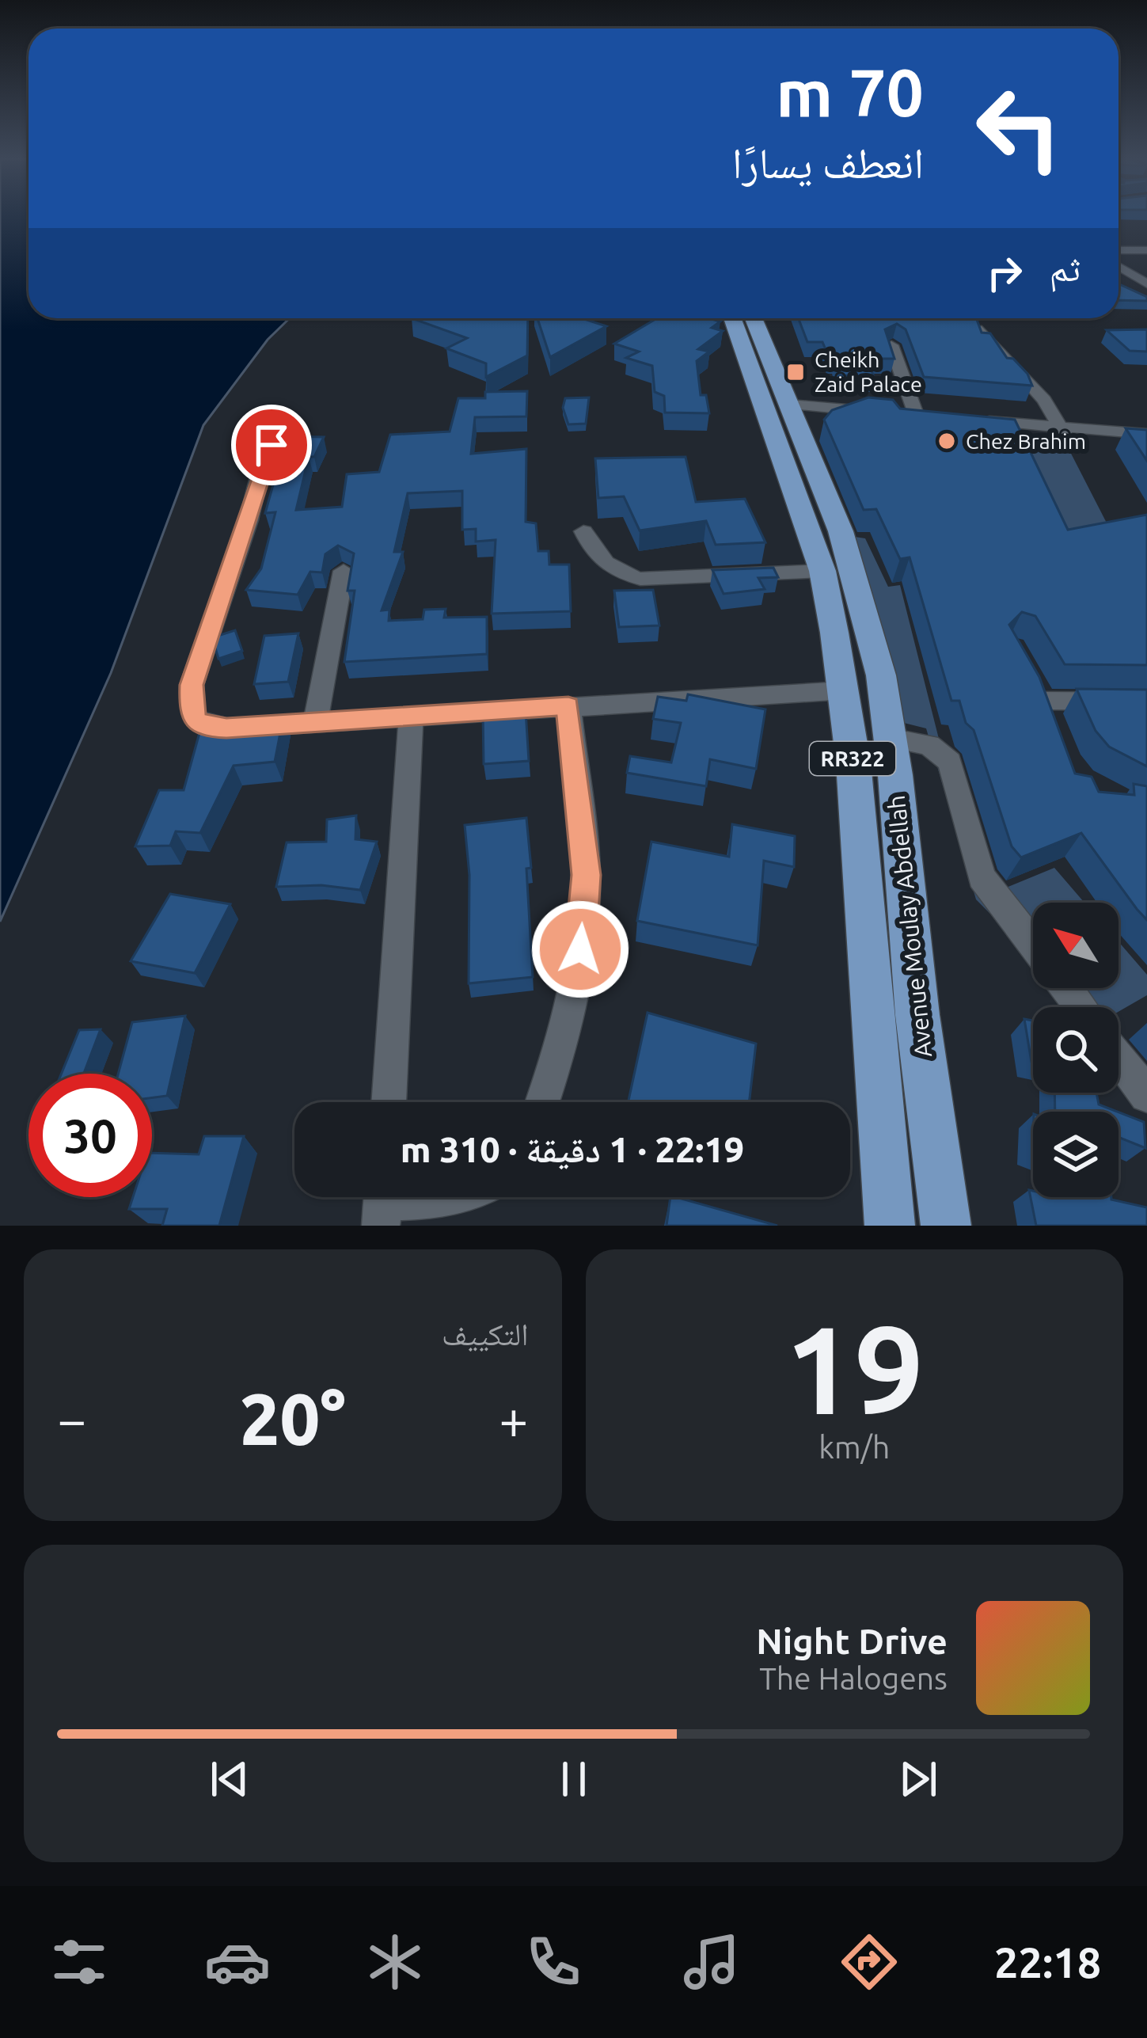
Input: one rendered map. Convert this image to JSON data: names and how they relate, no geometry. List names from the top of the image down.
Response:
{
  "streets": {
    "main road": ["RR322", "Avenue Moulay Abdellah"]
  },
  "places": {
    "transit": ["Cheikh Zaid Palace"],
    "other": ["Chez Brahim"]
  },
  "north": "top left",
  "page": {
    "turn": ["70 m", "انعطف يسارًا"],
    "then": "ثم",
    "limit": "30",
    "trip": "22:19 · 1 دقيقة · 310 m",
    "tile": [
      ["19", "km/h"],
      "التكييف"
    ],
    "heat": ["−", "20°", "+"],
    "song": ["Night Drive", "The Halogens"],
    "tabs": "22:18"
  }
}
